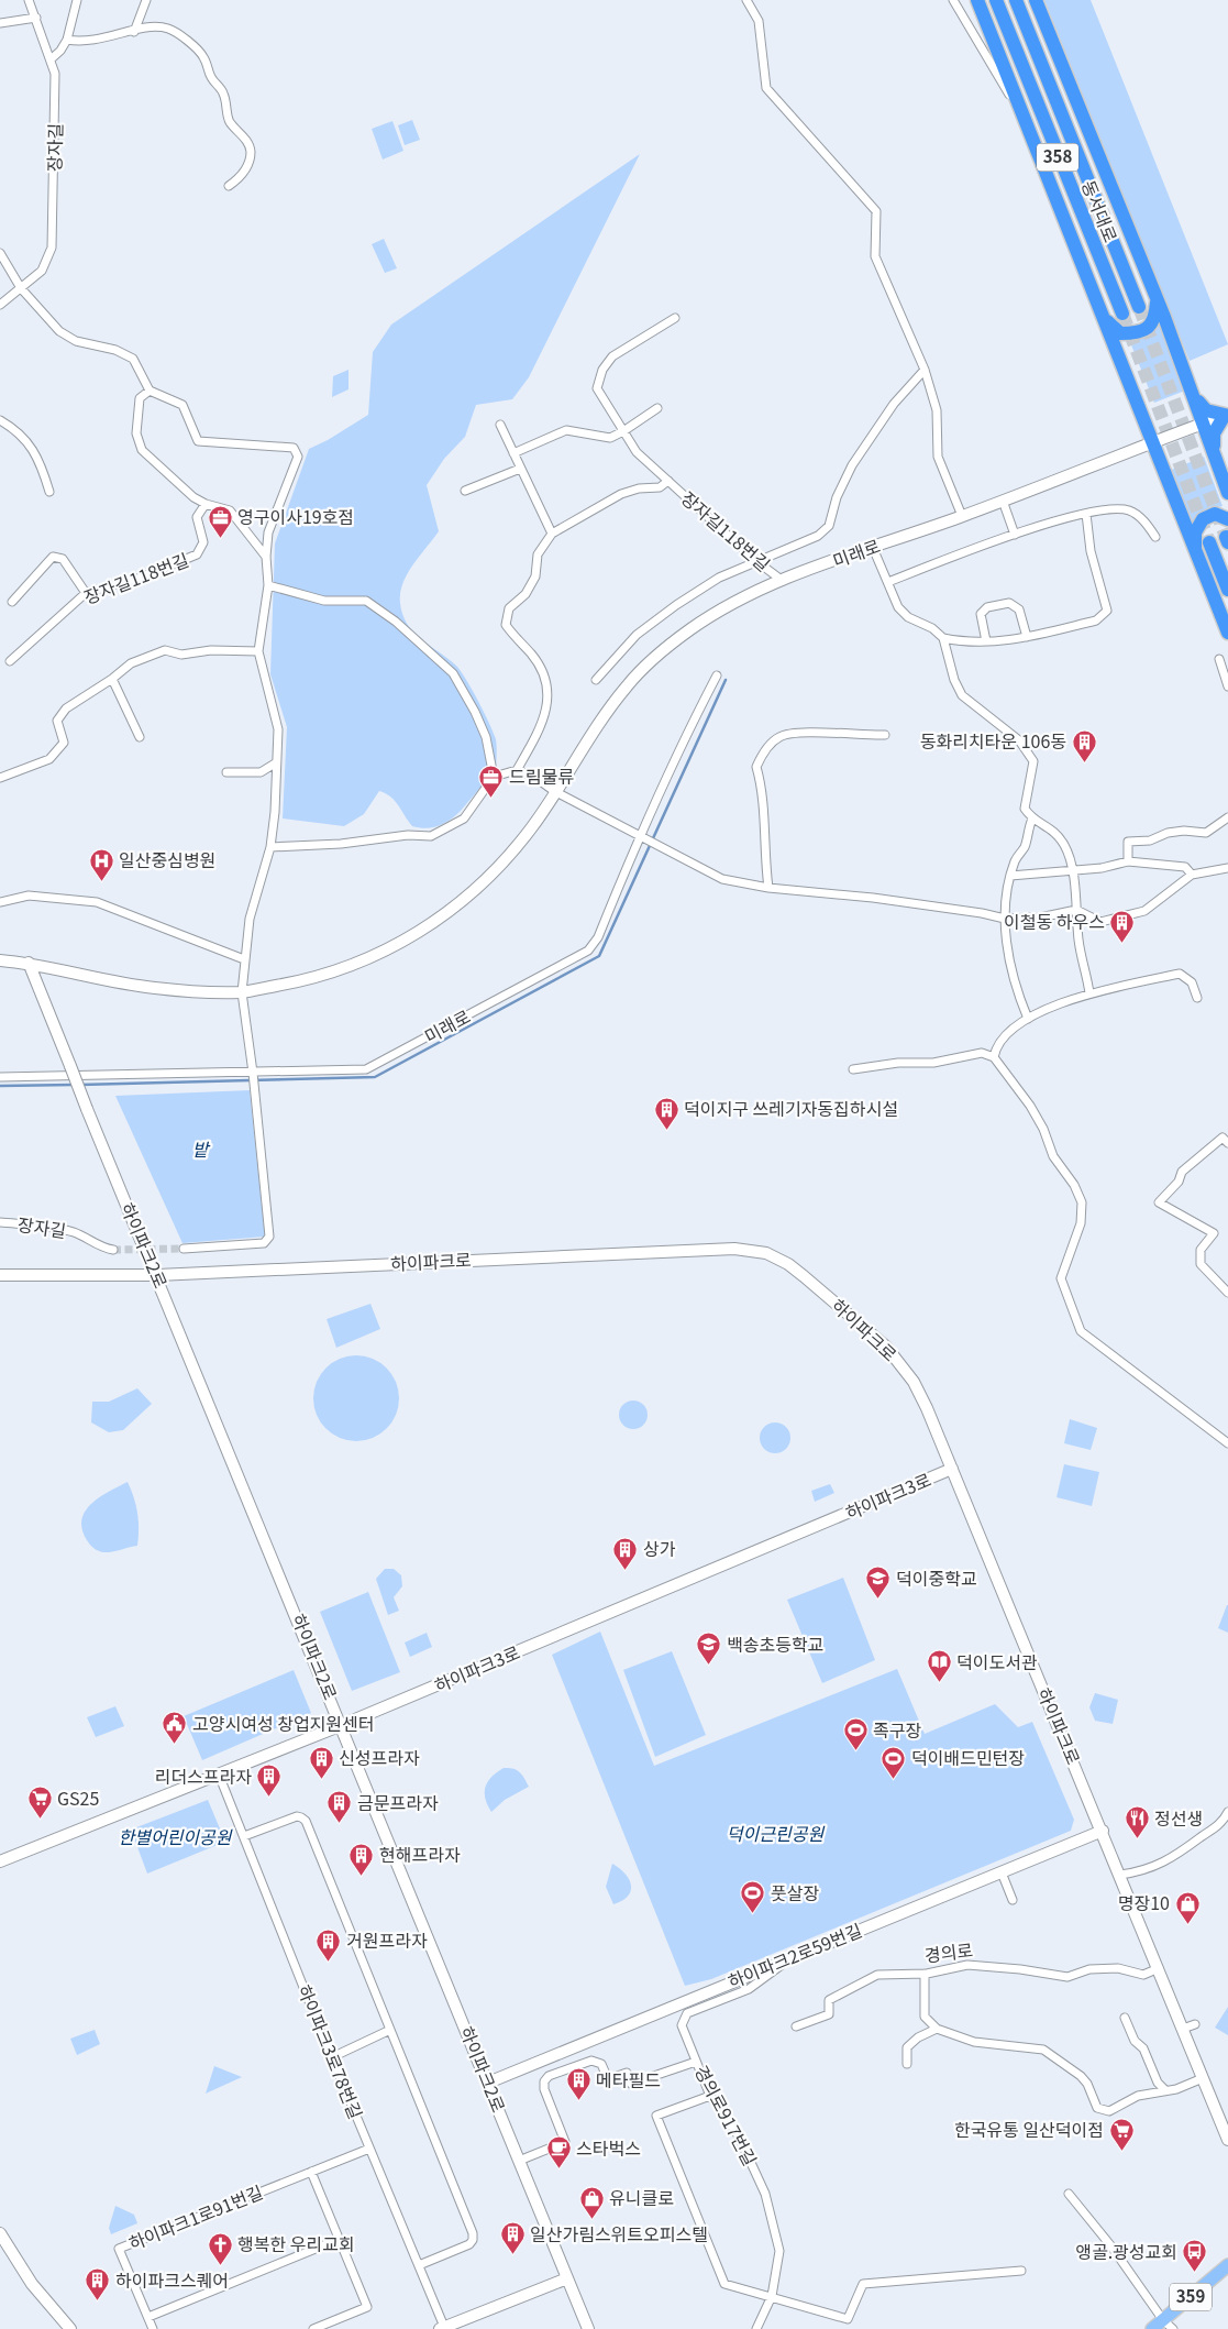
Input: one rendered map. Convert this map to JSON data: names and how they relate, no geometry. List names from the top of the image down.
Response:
{
  "streets": {
    "highway": ["358", "동서대로"],
    "main road": ["359"],
    "street": [
      "장자길",
      "장자길118번길",
      "미래로",
      "하이파크2로",
      "하이파크로",
      "하이파크3로",
      "경의로",
      "하이파크2로59번길",
      "하이파크3로78번길",
      "경의로917번길",
      "하이파크1로91번길"
    ]
  },
  "crossings": [
    ["장자길118번길", "미래로"],
    ["미래로", "하이파크2로"],
    ["하이파크2로", "하이파크로"],
    ["하이파크2로", "하이파크3로"],
    ["하이파크2로", "하이파크2로59번길"],
    ["하이파크로", "하이파크3로"],
    ["하이파크로", "경의로"],
    ["하이파크로", "하이파크2로59번길"],
    ["하이파크3로", "하이파크3로78번길"],
    ["하이파크2로59번길", "경의로917번길"],
    ["하이파크3로78번길", "하이파크1로91번길"]
  ],
  "parks": ["밭", "덕이근린공원", "한별어린이공원"],
  "places": {
    "office": ["영구이사19호점", "드림물류"],
    "building": [
      "동화리치타운 106동",
      "이철동 하우스",
      "덕이지구 쓰레기자동집하시설",
      "상가",
      "신성프라자",
      "리더스프라자",
      "금문프라자",
      "현해프라자",
      "거원프라자",
      "메타필드",
      "일산가림스위트오피스텔",
      "하이파크스퀘어"
    ],
    "hospital": ["일산중심병원"],
    "school or university": ["덕이중학교", "백송초등학교"],
    "library": ["덕이도서관"],
    "public building": ["고양시여성 창업지원센터"],
    "sports": ["족구장", "덕이배드민턴장", "풋살장"],
    "supermarket": ["GS25", "한국유통 일산덕이점"],
    "restaurant": ["정선생"],
    "shop": ["명장10", "유니클로"],
    "cafe": ["스타벅스"],
    "church": ["행복한 우리교회"],
    "bus stop": ["앵골.광성교회"]
  }
}
